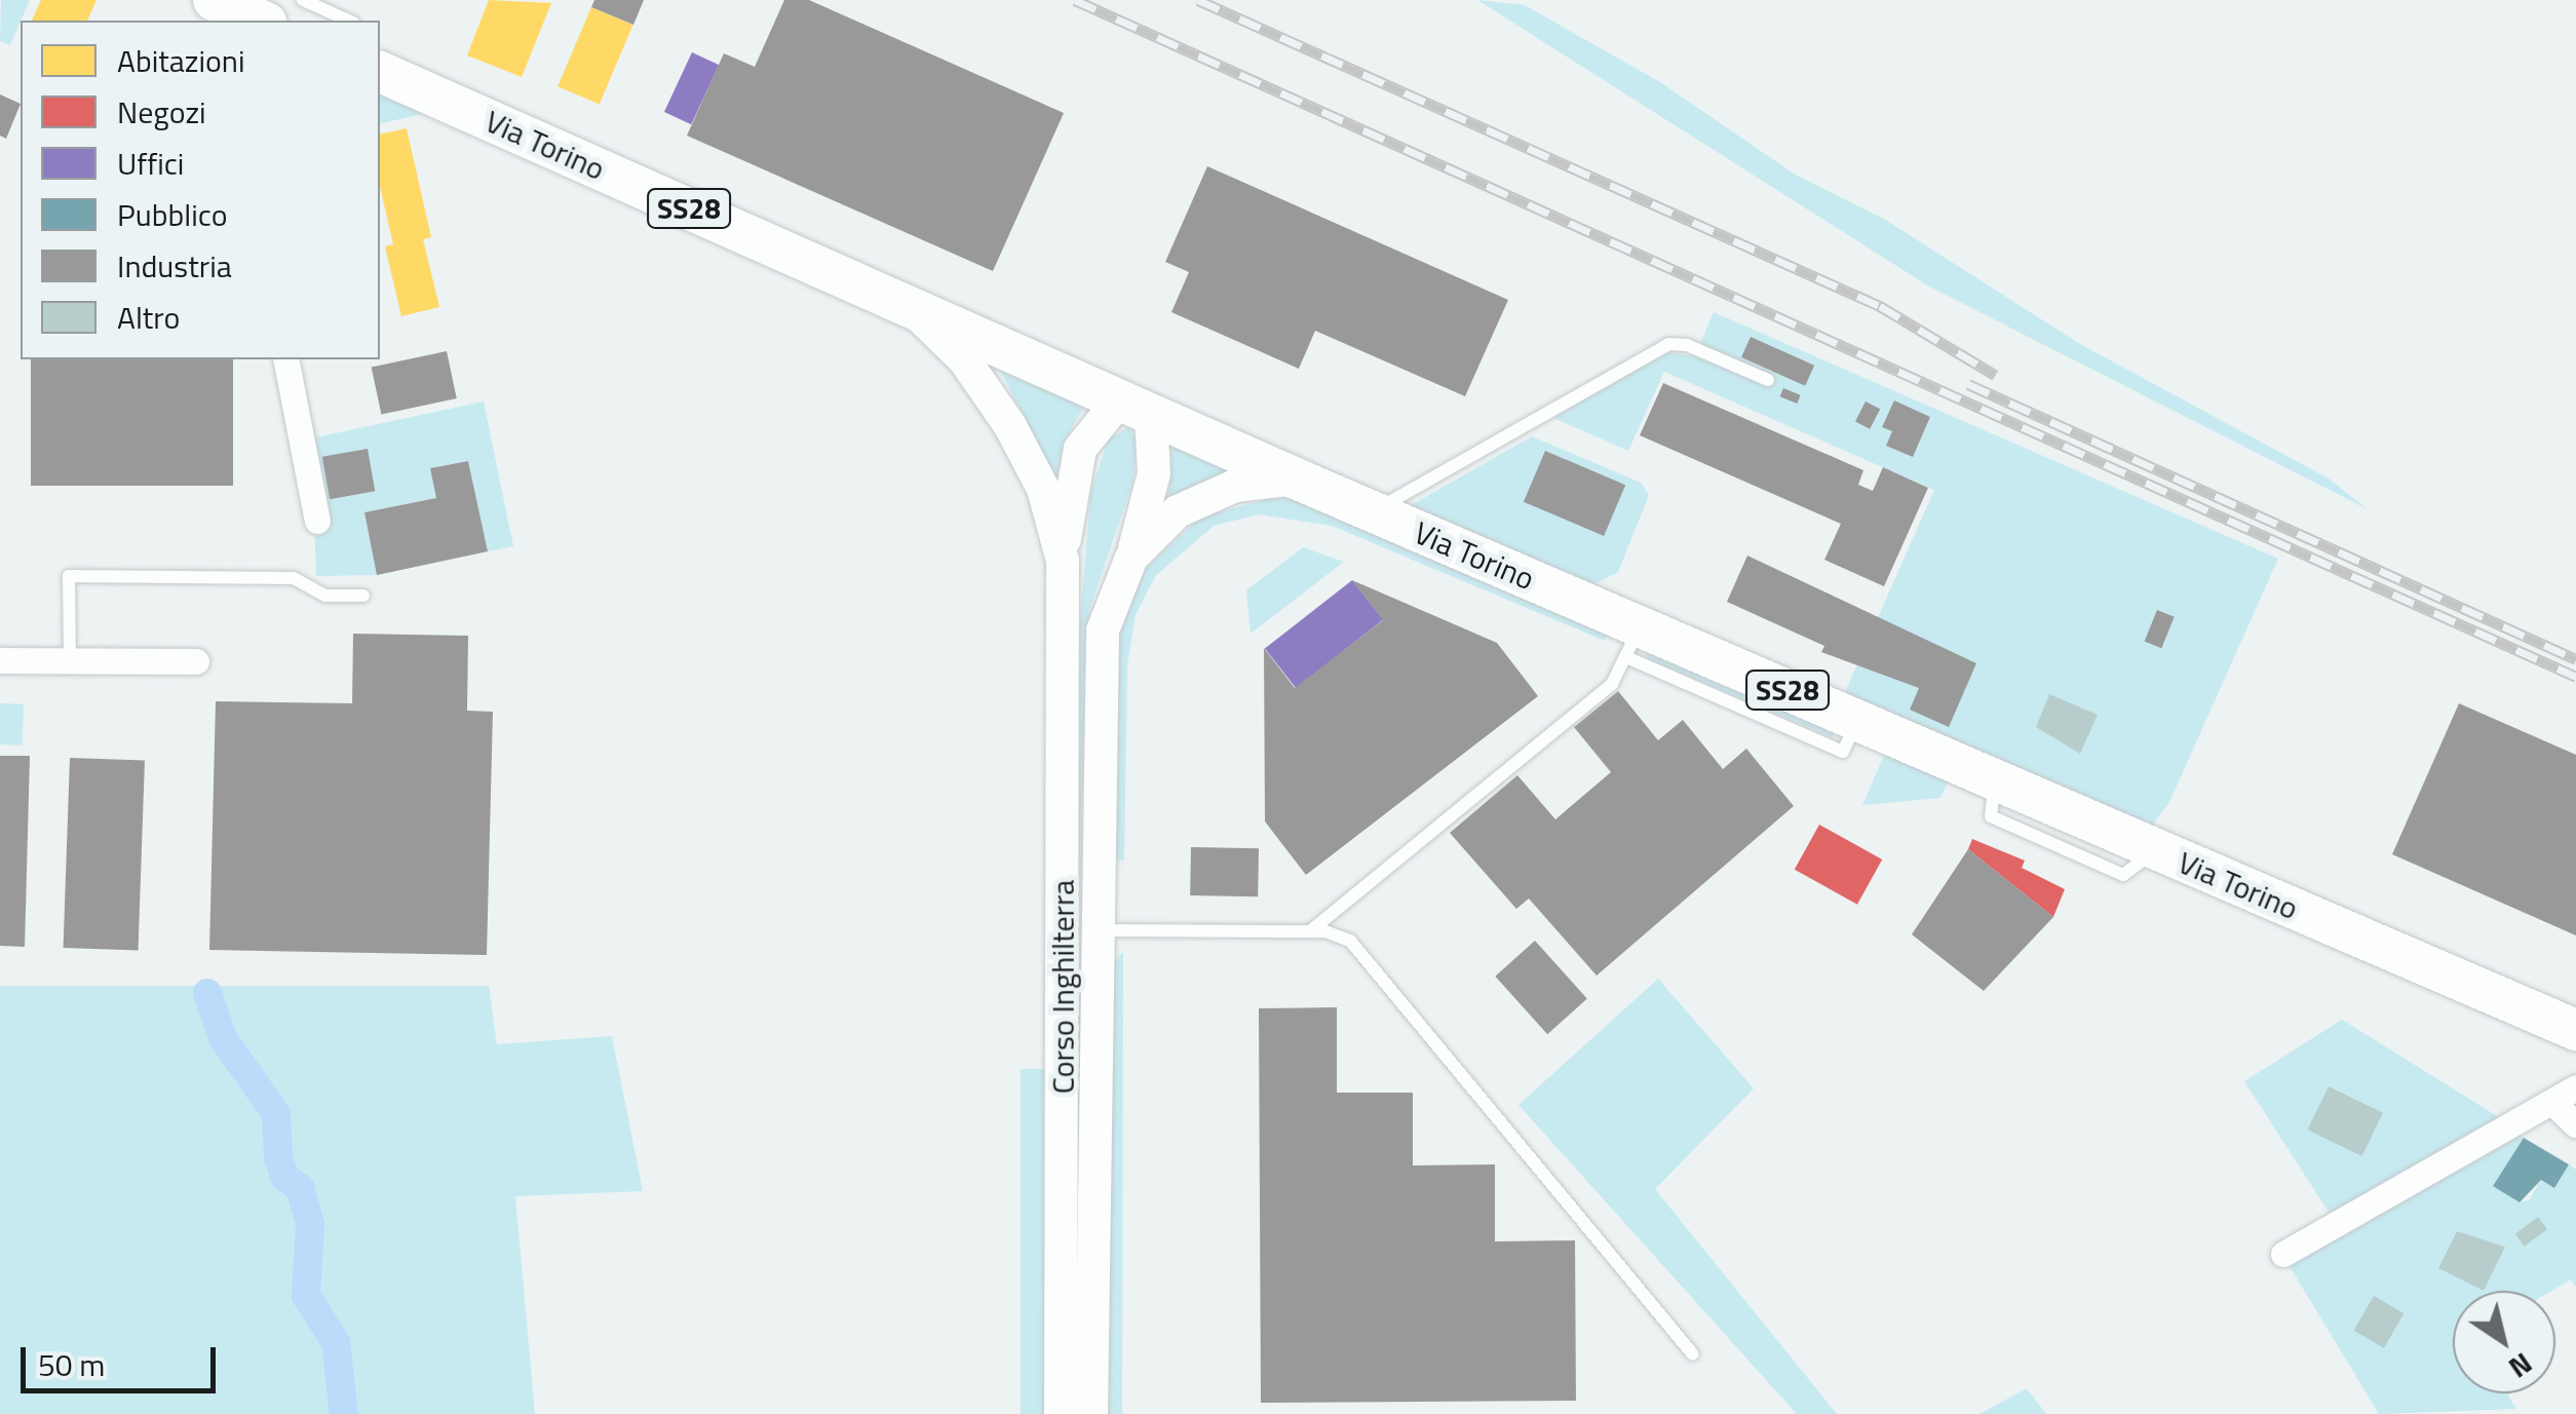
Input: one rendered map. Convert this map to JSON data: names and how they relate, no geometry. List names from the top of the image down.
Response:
{
  "streets": {
    "main road": ["Via Torino", "SS28"],
    "street": ["Corso Inghilterra"]
  },
  "crossings": [
    ["Via Torino", "Corso Inghilterra"]
  ],
  "legend": [
    "Abitazioni",
    "Negozi",
    "Uffici",
    "Pubblico",
    "Industria",
    "Altro"
  ],
  "scale_bar": "50 m",
  "north": "bottom right"
}
